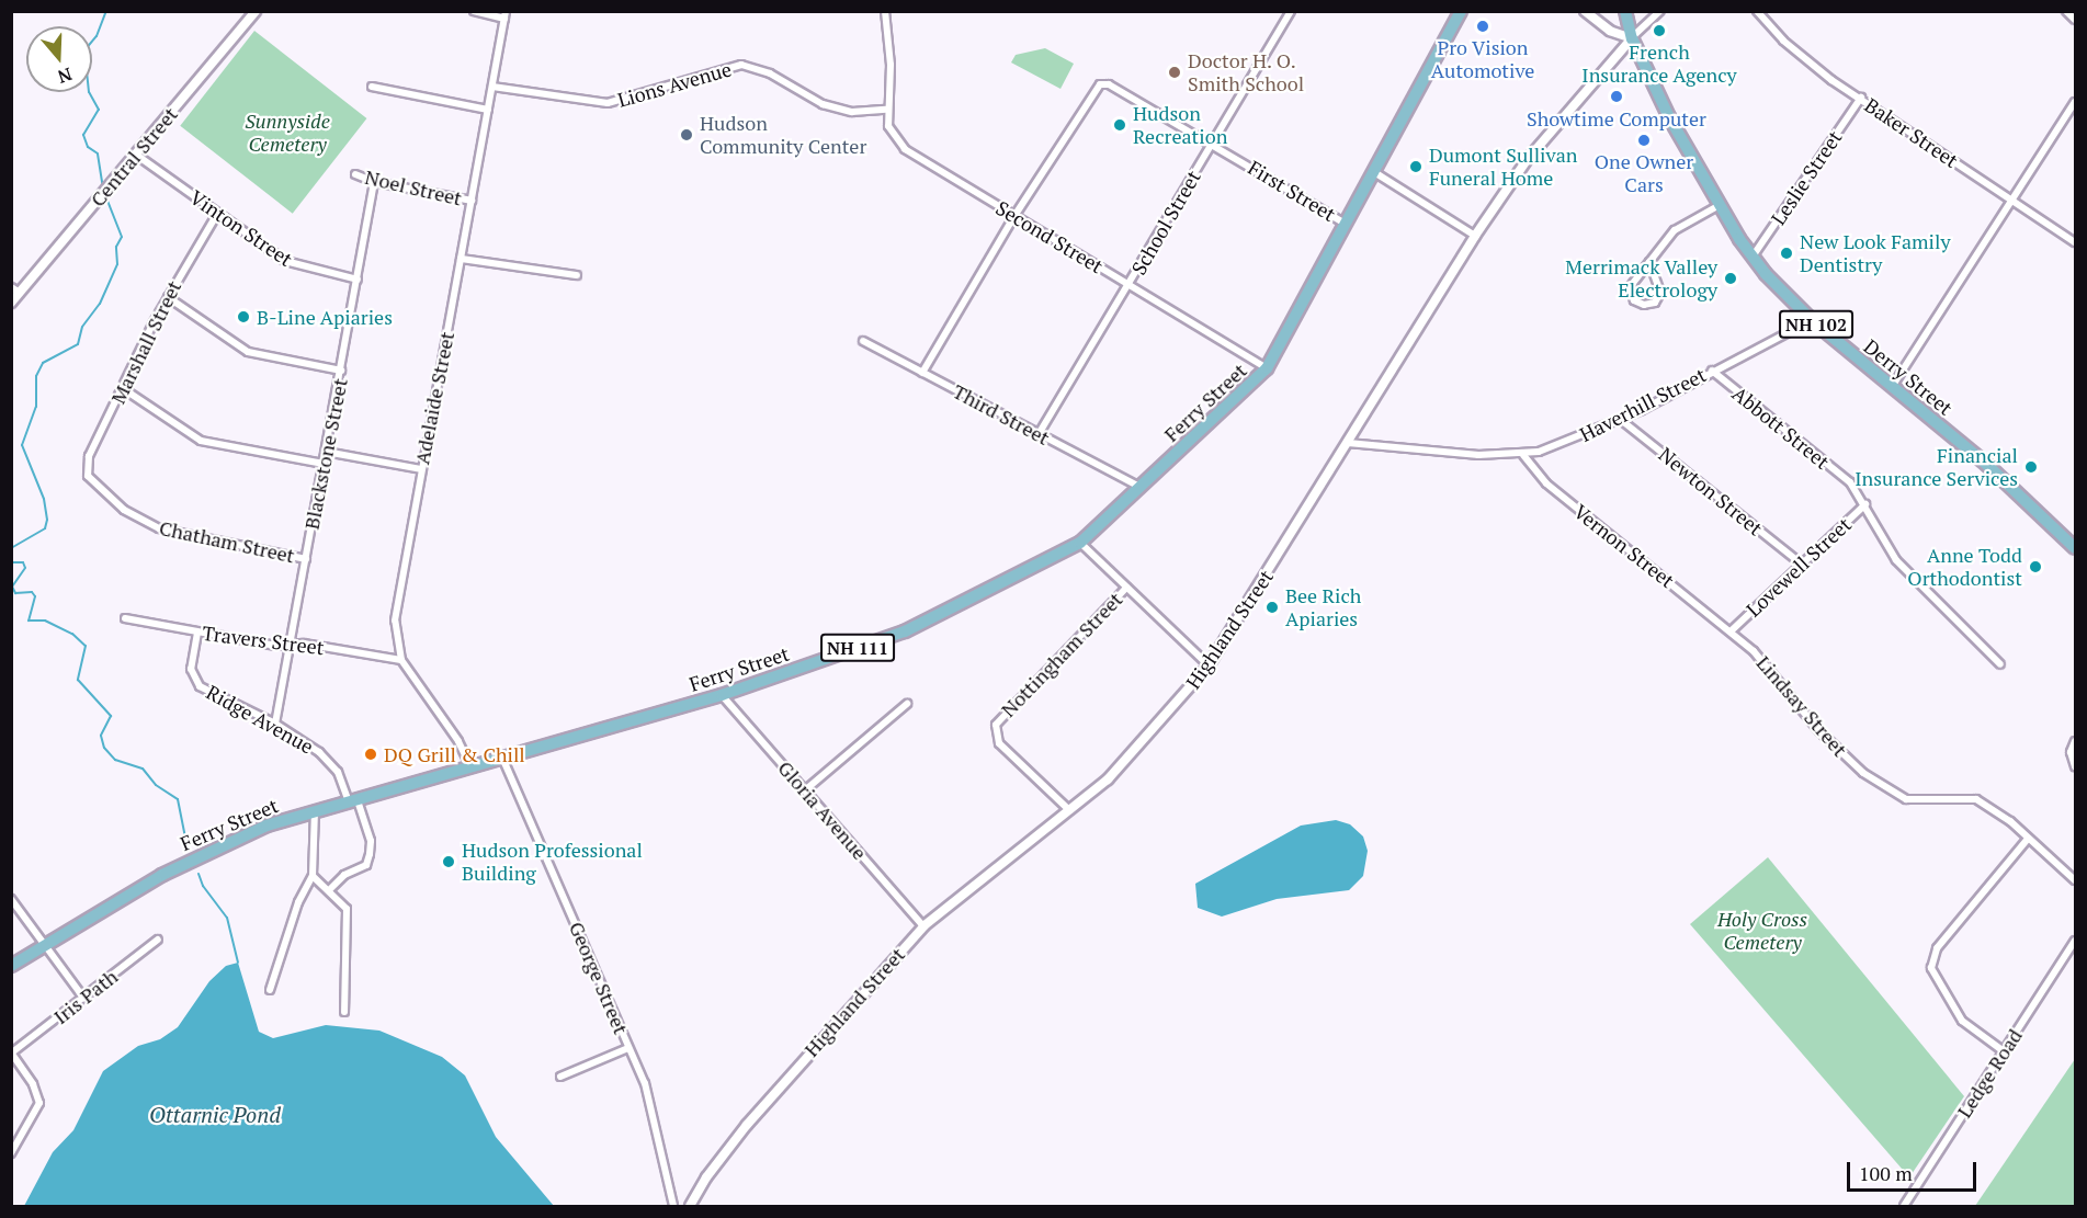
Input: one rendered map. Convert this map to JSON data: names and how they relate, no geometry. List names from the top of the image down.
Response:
{
  "streets": {
    "main road": [
      "NH 102",
      "Derry Street",
      "Ferry Street",
      "NH 111"
    ],
    "street": [
      "Lions Avenue",
      "Baker Street",
      "Central Street",
      "Leslie Street",
      "Noel Street",
      "First Street",
      "School Street",
      "Vinton Street",
      "Second Street",
      "Marshall Street",
      "Adelaide Street",
      "Haverhill Street",
      "Third Street",
      "Abbott Street",
      "Blackstone Street",
      "Newton Street",
      "Chatham Street",
      "Vernon Street",
      "Lovewell Street",
      "Highland Street",
      "Travers Street",
      "Nottingham Street",
      "Lindsay Street",
      "Ridge Avenue",
      "Gloria Avenue",
      "George Street",
      "Iris Path",
      "Ledge Road"
    ]
  },
  "crossings": [
    ["Lions Avenue", "Second Street"],
    ["Lions Avenue", "Adelaide Street"],
    ["Baker Street", "Leslie Street"],
    ["Central Street", "Vinton Street"],
    ["Leslie Street", "Derry Street"],
    ["Noel Street", "Adelaide Street"],
    ["Noel Street", "Blackstone Street"],
    ["First Street", "School Street"],
    ["First Street", "Second Street"],
    ["First Street", "Ferry Street"],
    ["School Street", "Second Street"],
    ["School Street", "Third Street"],
    ["Vinton Street", "Marshall Street"],
    ["Vinton Street", "Blackstone Street"],
    ["Second Street", "Ferry Street"],
    ["Marshall Street", "Chatham Street"],
    ["Derry Street", "Haverhill Street"],
    ["Derry Street", "Highland Street"],
    ["Adelaide Street", "Ferry Street"],
    ["Adelaide Street", "Travers Street"],
    ["Ferry Street", "Third Street"],
    ["Ferry Street", "Ridge Avenue"],
    ["Ferry Street", "Gloria Avenue"],
    ["Ferry Street", "George Street"],
    ["Haverhill Street", "Abbott Street"],
    ["Haverhill Street", "Newton Street"],
    ["Haverhill Street", "Vernon Street"],
    ["Haverhill Street", "Highland Street"],
    ["Abbott Street", "Lovewell Street"],
    ["Blackstone Street", "Chatham Street"],
    ["Blackstone Street", "Travers Street"],
    ["Blackstone Street", "Ridge Avenue"],
    ["Newton Street", "Lovewell Street"],
    ["Vernon Street", "Lovewell Street"],
    ["Vernon Street", "Lindsay Street"],
    ["Lovewell Street", "Lindsay Street"],
    ["Highland Street", "Nottingham Street"],
    ["Highland Street", "Gloria Avenue"],
    ["Travers Street", "Ridge Avenue"]
  ],
  "water": ["Ottarnic Pond"],
  "parks": ["Sunnyside Cemetery", "Holy Cross Cemetery"],
  "places": [
    "Pro Vision Automotive",
    "French Insurance Agency",
    "Doctor H. O. Smith School",
    "Showtime Computer",
    "Hudson Recreation",
    "Hudson Community Center",
    "One Owner Cars",
    "Dumont Sullivan Funeral Home",
    "New Look Family Dentistry",
    "Merrimack Valley Electrology",
    "B-Line Apiaries",
    "Financial Insurance Services",
    "Anne Todd Orthodontist",
    "Bee Rich Apiaries",
    "DQ Grill & Chill",
    "Hudson Professional Building"
  ],
  "scale_bar": "100 m",
  "north": "bottom"
}
